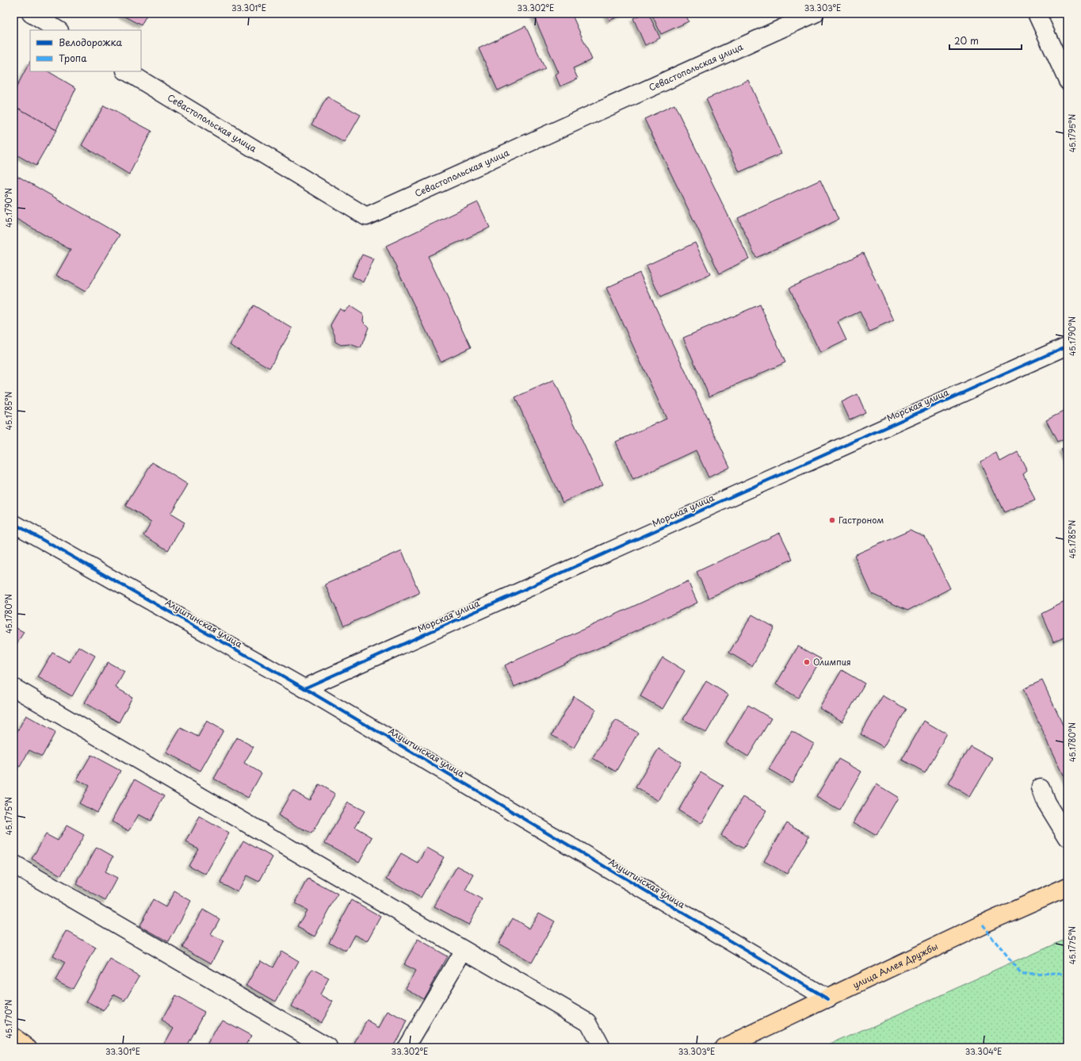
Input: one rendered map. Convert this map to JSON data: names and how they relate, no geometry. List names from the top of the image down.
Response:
{
  "streets": {
    "main road": ["улица Аллея Дружбы"],
    "street": ["Севастопольская улица", "Морская улица", "Алуштинская улица"]
  },
  "crossings": [
    ["Морская улица", "Алуштинская улица"],
    ["Алуштинская улица", "улица Аллея Дружбы"]
  ],
  "places": ["Гастроном", "Олимпия"],
  "legend": ["Велодорожка", "Тропа"],
  "scale_bar": "20 m",
  "coordinates": [
    "33.301°E",
    "33.302°E",
    "33.303°E",
    "45.1795°N",
    "45.1790°N",
    "45.1785°N",
    "45.1780°N",
    "45.1775°N",
    "45.1770°N",
    "33.304°E"
  ]
}
